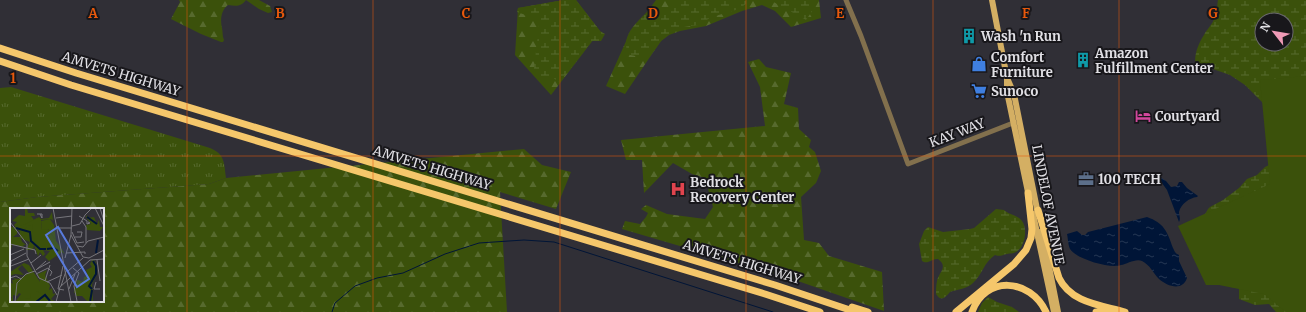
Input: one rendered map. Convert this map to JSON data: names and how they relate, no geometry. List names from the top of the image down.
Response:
{
  "streets": {
    "highway": ["AMVETS HIGHWAY"],
    "main road": ["LINDELOF AVENUE"],
    "street": ["KAY WAY"]
  },
  "crossings": [
    ["KAY WAY", "LINDELOF AVENUE"]
  ],
  "places": {
    "building": ["Wash 'n Run", "Amazon Fulfillment Center"],
    "shop": ["Comfort Furniture"],
    "supermarket": ["Sunoco"],
    "hotel": ["Courtyard"],
    "office": ["100 TECH"],
    "hospital": ["Bedrock Recovery Center"]
  },
  "north": "top left",
  "grid": {
    "columns": [
      "A",
      "B",
      "C",
      "D",
      "E",
      "F",
      "G"
    ],
    "rows": ["1"]
  }
}
